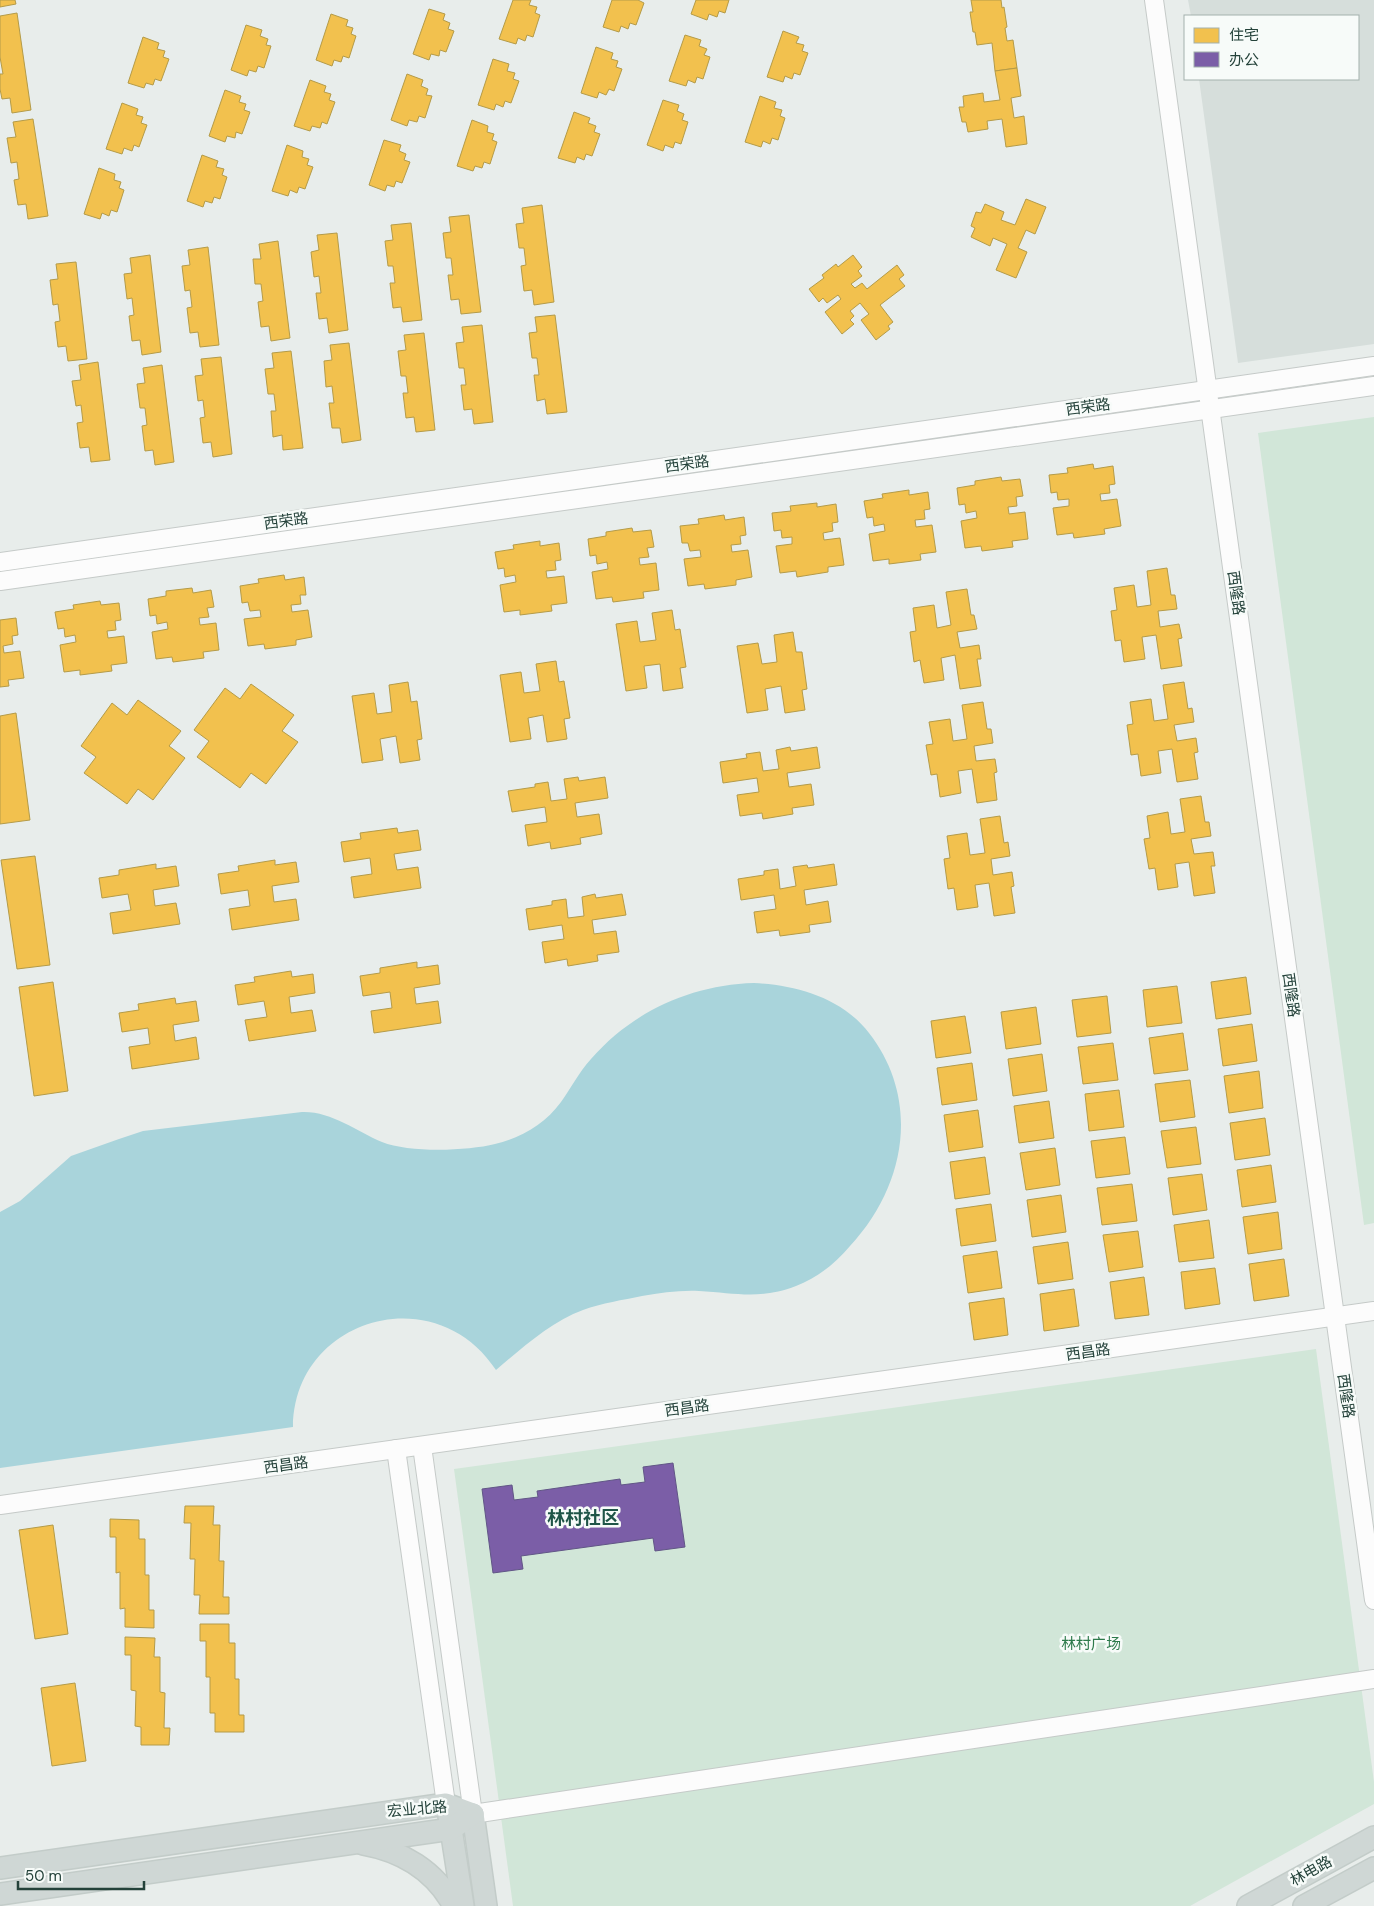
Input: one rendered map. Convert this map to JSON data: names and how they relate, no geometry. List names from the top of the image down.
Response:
{
  "streets": {
    "main road": ["宏业北路", "林电路"],
    "street": ["西荣路", "西隆路", "西昌路"]
  },
  "crossings": [
    ["西荣路", "西隆路"],
    ["西隆路", "西昌路"]
  ],
  "districts": ["林村社区"],
  "parks": ["林村广场"],
  "legend": ["住宅", "办公"],
  "scale_bar": "50 m"
}
